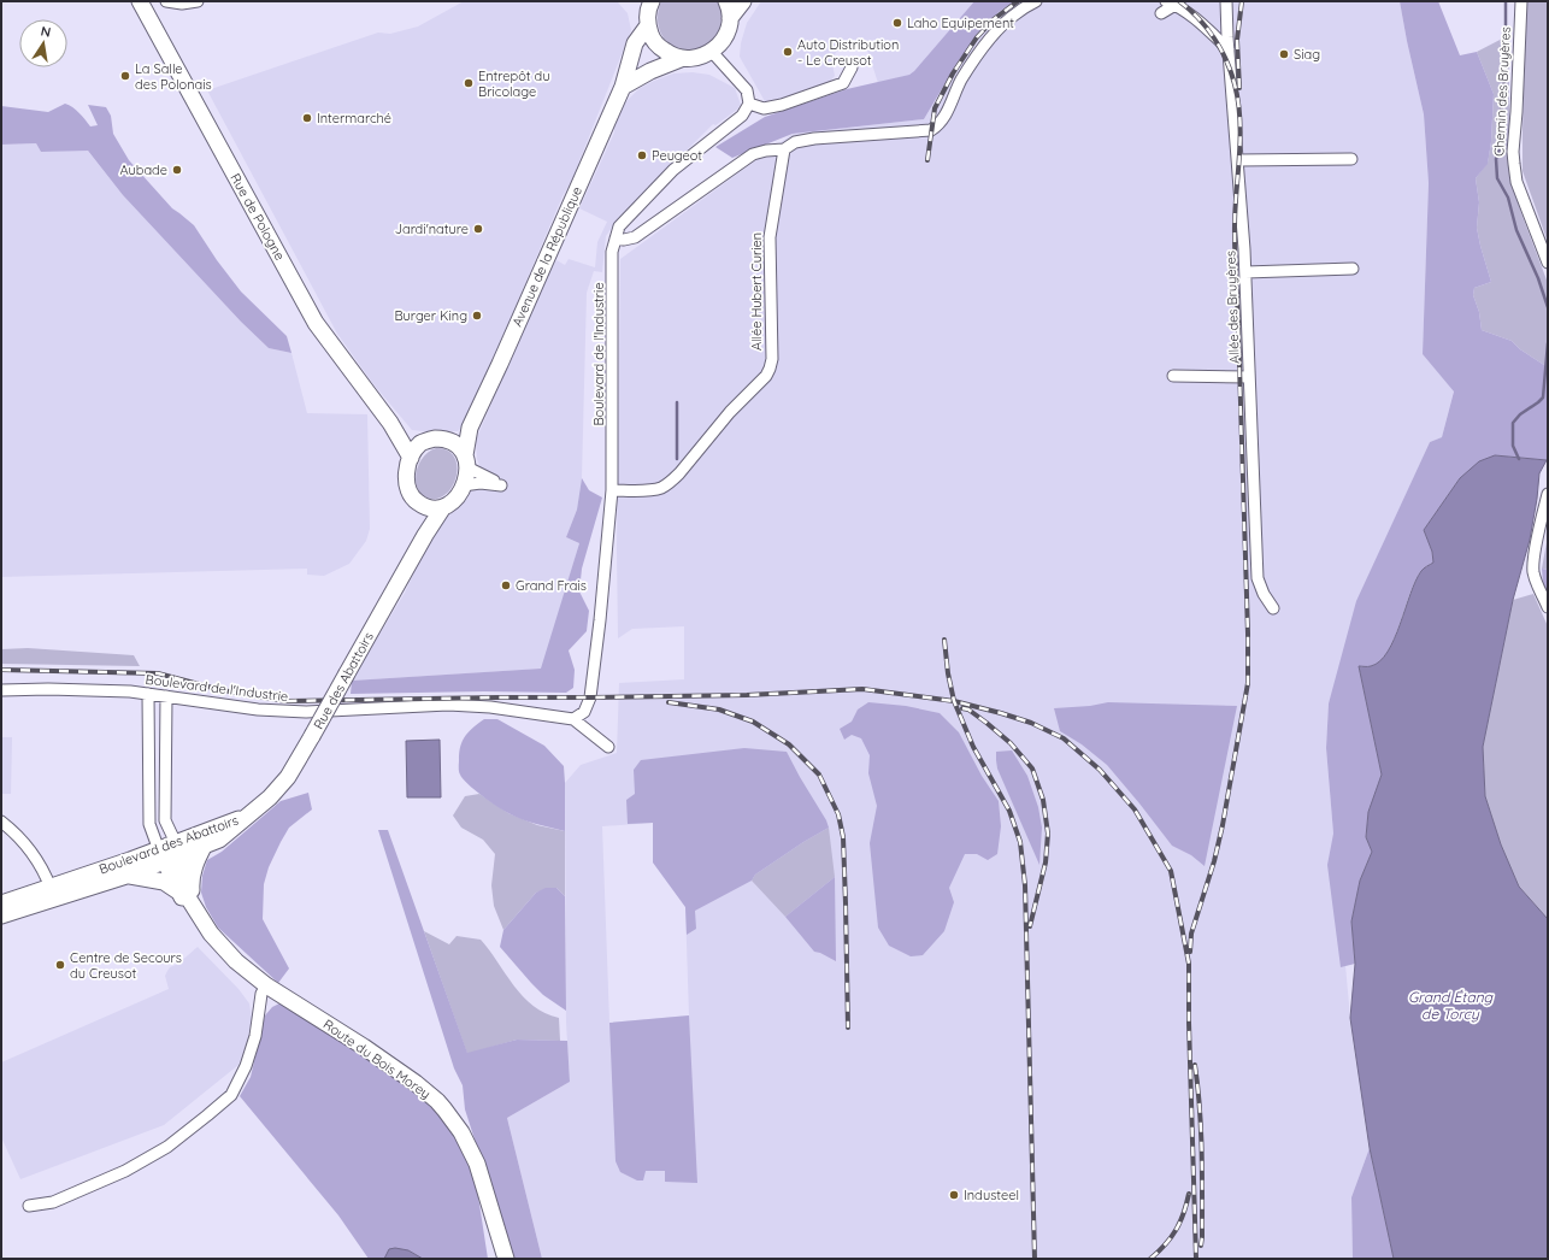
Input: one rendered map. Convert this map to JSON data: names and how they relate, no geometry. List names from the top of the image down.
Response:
{
  "streets": {
    "street": [
      "Chemin des Bruyères",
      "Rue de Pologne",
      "Avenue de la République",
      "Allée Hubert Curien",
      "Allée des Bruyères",
      "Boulevard de l'Industrie",
      "Rue des Abattoirs",
      "Boulevard des Abattoirs",
      "Route du Bois Morey"
    ]
  },
  "crossings": [
    ["Rue de Pologne", "Avenue de la République"],
    ["Rue de Pologne", "Rue des Abattoirs"],
    ["Avenue de la République", "Rue des Abattoirs"],
    ["Allée Hubert Curien", "Boulevard de l'Industrie"],
    ["Rue des Abattoirs", "Boulevard des Abattoirs"],
    ["Boulevard des Abattoirs", "Route du Bois Morey"]
  ],
  "water": ["Grand Étang de Torcy"],
  "places": [
    "Laho Equipement",
    "Auto Distribution - Le Creusot",
    "Siag",
    "La Salle des Polonais",
    "Entrepôt du Bricolage",
    "Intermarché",
    "Peugeot",
    "Aubade",
    "Jardi'nature",
    "Burger King",
    "Grand Frais",
    "Centre de Secours du Creusot",
    "Industeel"
  ],
  "north": "top"
}
